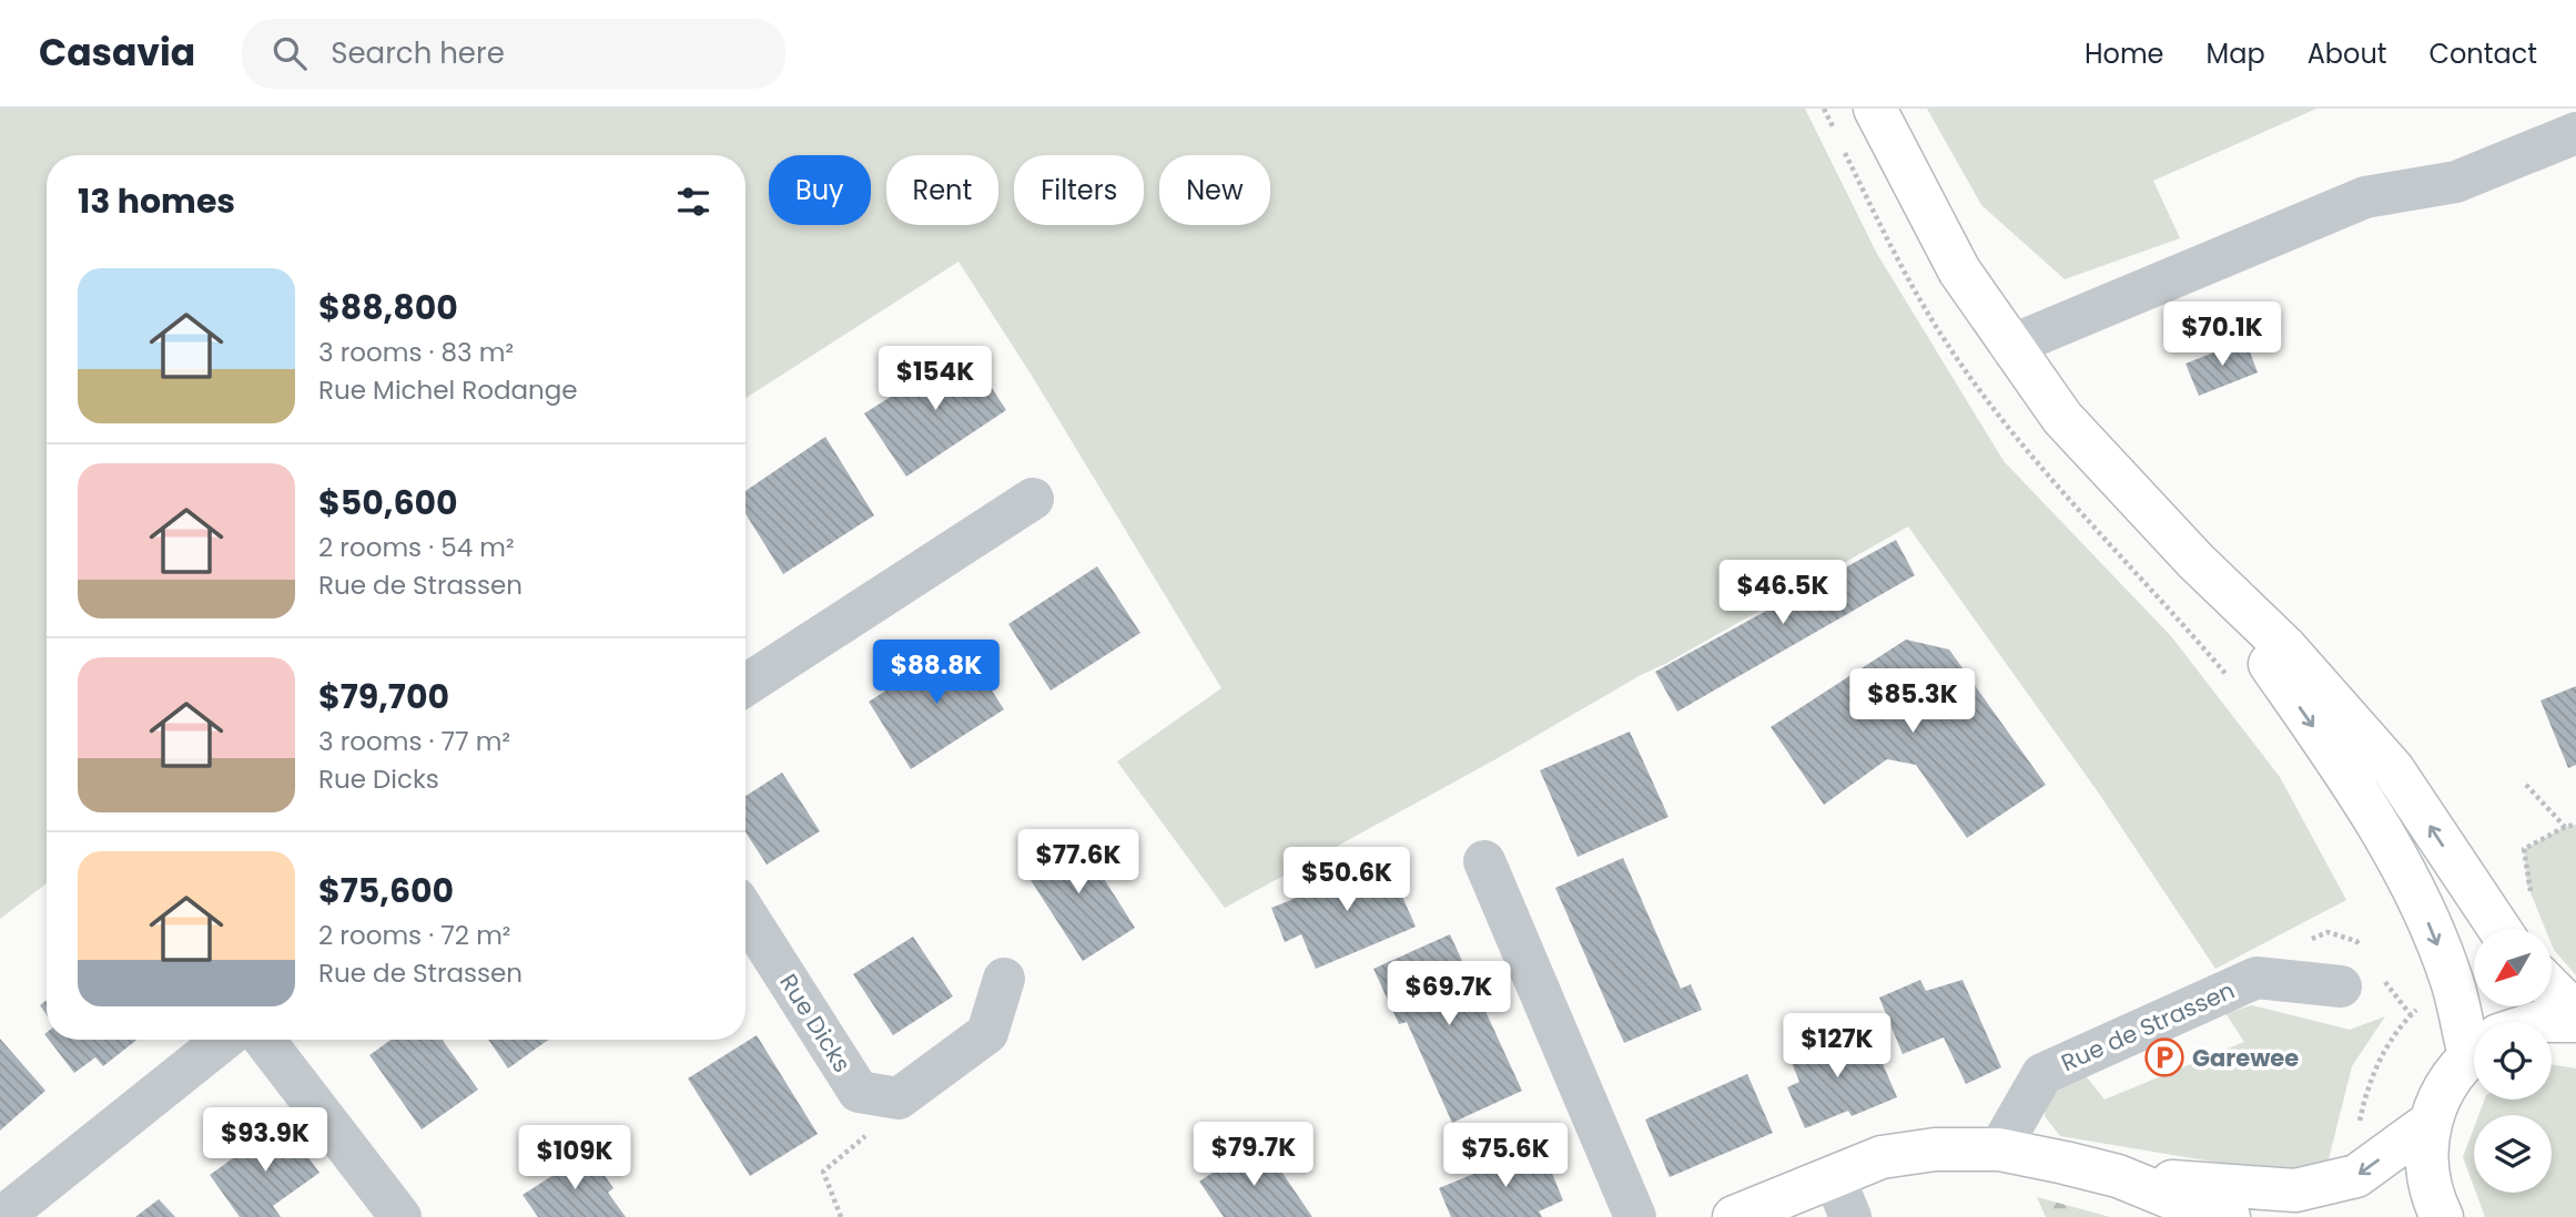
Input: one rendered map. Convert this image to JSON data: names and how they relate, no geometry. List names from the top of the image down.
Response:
{
  "streets": {
    "street": ["Rue Dicks", "Rue de Strassen"]
  },
  "places": {
    "parking": ["Garewee"]
  },
  "north": "bottom left",
  "page": {
    "header": "Casavia",
    "search": "Search here",
    "nav": [
      "Home",
      "Map",
      "About",
      "Contact"
    ],
    "chip": [
      "Buy",
      "Rent",
      "Filters",
      "New"
    ],
    "heading": "13 homes",
    "list": [
      {
        "name": "$88,800",
        "note": "3 rooms · 83 m² · Rue Michel Rodange"
      },
      {
        "name": "$50,600",
        "note": "2 rooms · 54 m² · Rue de Strassen"
      },
      {
        "name": "$79,700",
        "note": "3 rooms · 77 m² · Rue Dicks"
      },
      {
        "name": "$75,600",
        "note": "2 rooms · 72 m² · Rue de Strassen"
      }
    ],
    "price": [
      "$70.1K",
      "$154K",
      "$46.5K",
      "$88.8K",
      "$85.3K",
      "$77.6K",
      "$50.6K",
      "$69.7K",
      "$127K",
      "$93.9K",
      "$79.7K",
      "$75.6K",
      "$109K"
    ]
  }
}
